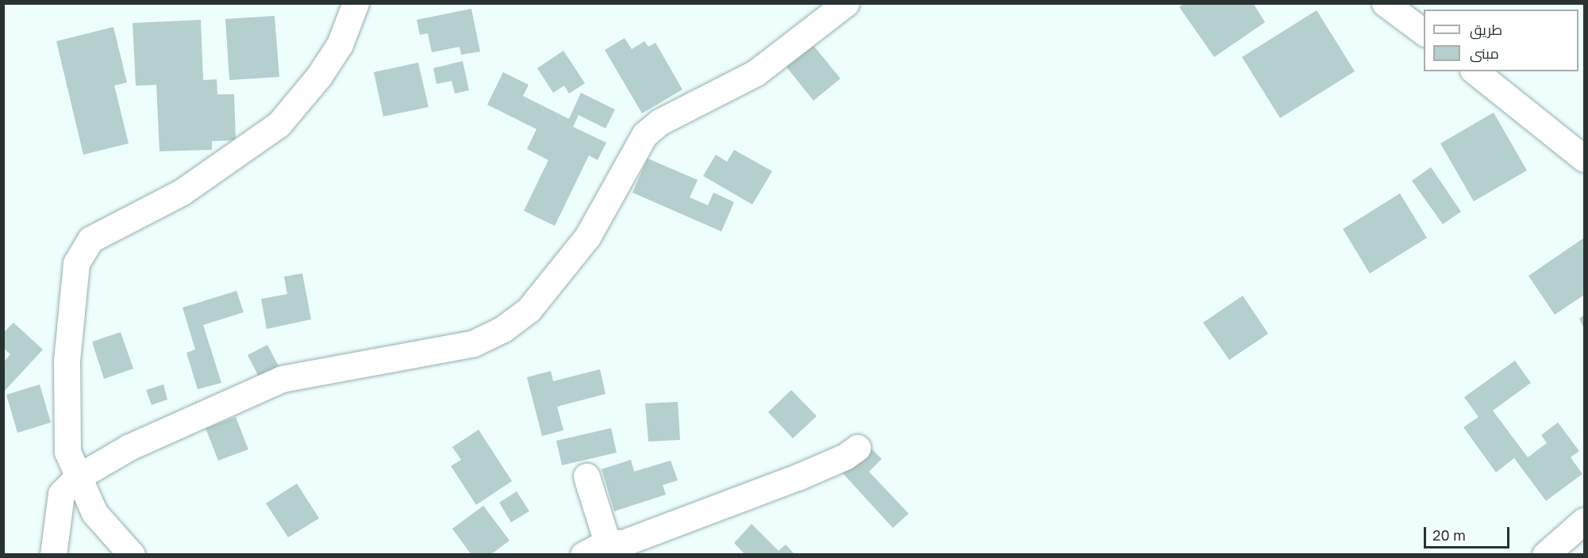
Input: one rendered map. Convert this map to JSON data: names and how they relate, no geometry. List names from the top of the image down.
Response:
{
  "legend": ["طريق", "مبنى"],
  "scale_bar": "20 m"
}
